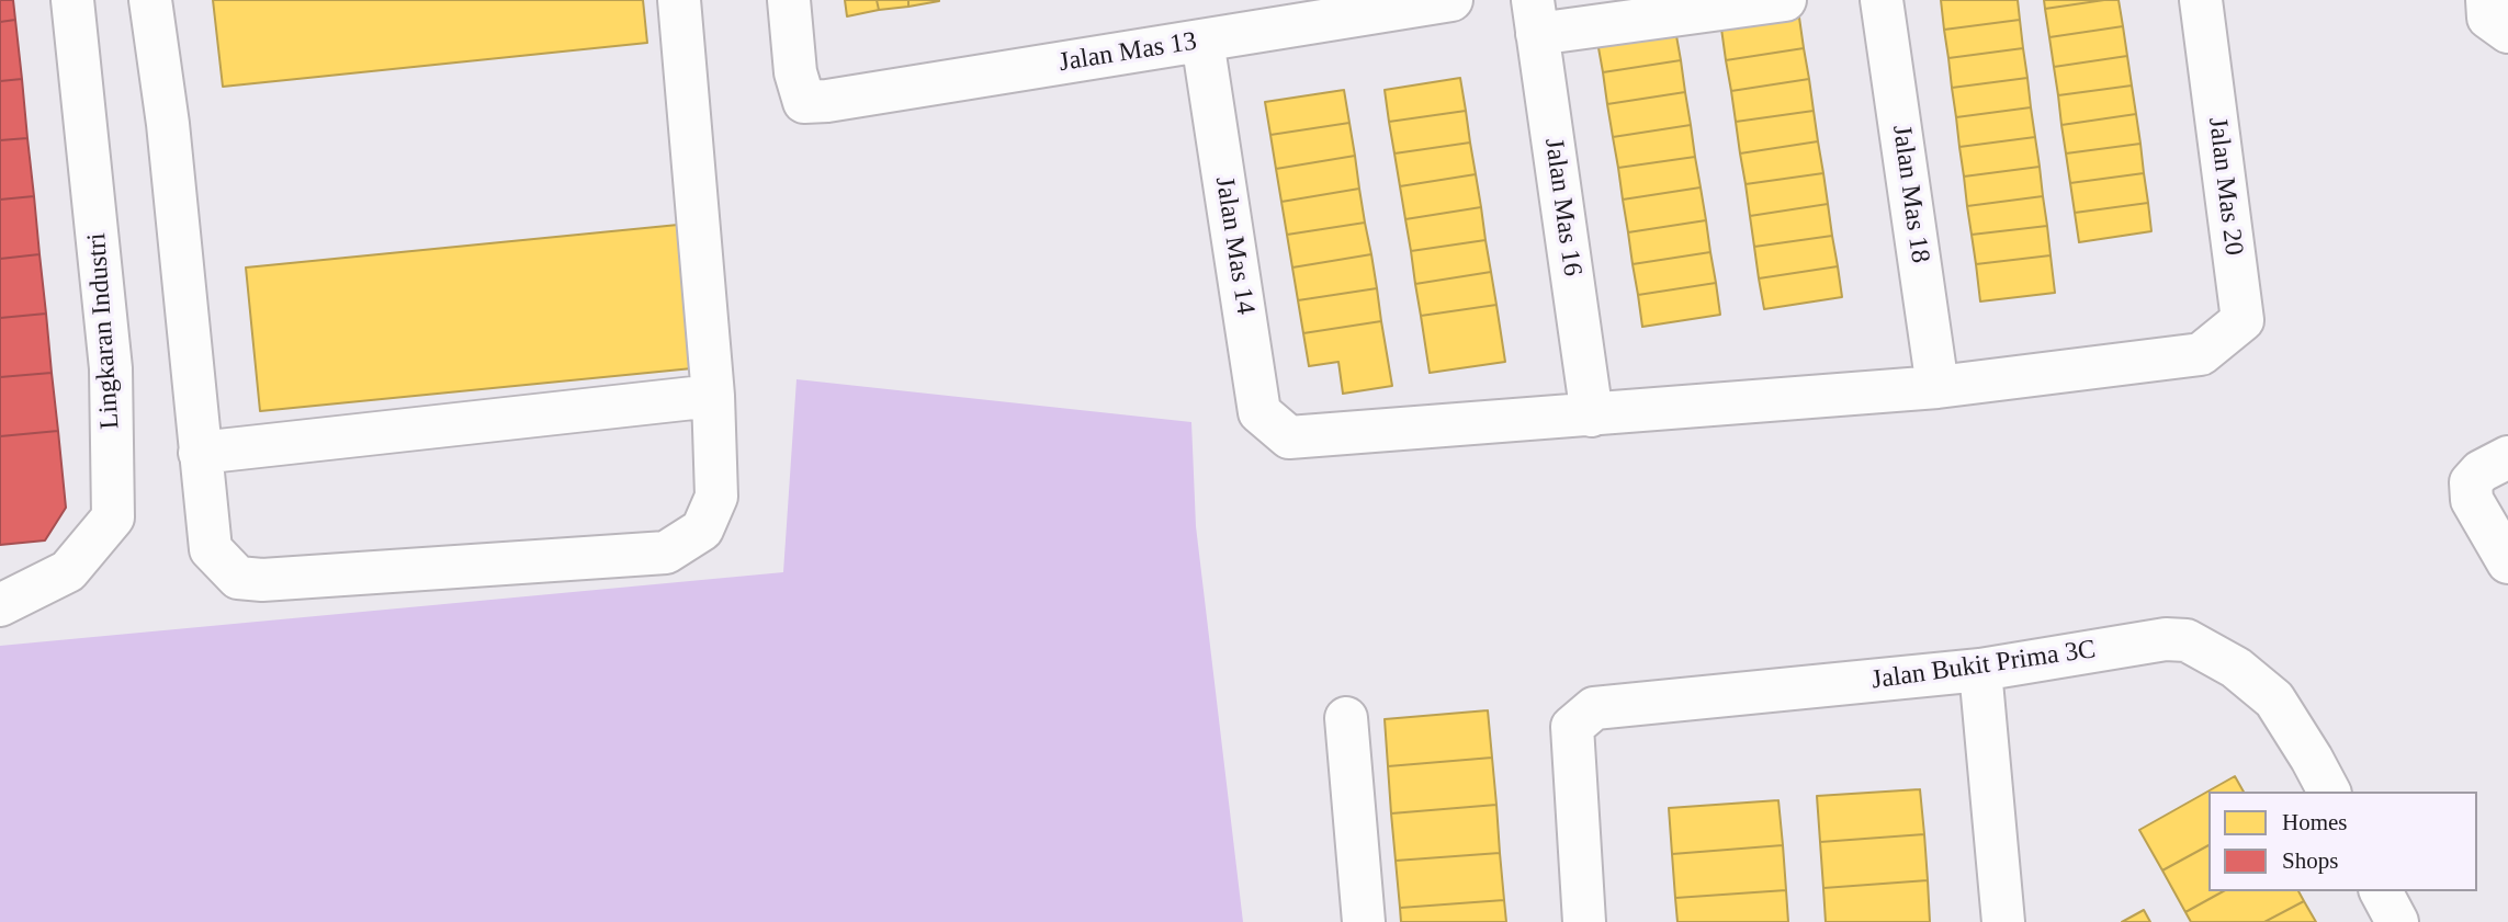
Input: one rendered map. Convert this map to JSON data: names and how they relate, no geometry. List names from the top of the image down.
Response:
{
  "streets": {
    "street": [
      "Jalan Mas 13",
      "Jalan Mas 20",
      "Jalan Mas 18",
      "Jalan Mas 16",
      "Jalan Mas 14",
      "Lingkaran Industri",
      "Jalan Bukit Prima 3C"
    ]
  },
  "crossings": [
    ["Jalan Mas 13", "Jalan Mas 14"],
    ["Jalan Mas 20", "Jalan Mas 18"],
    ["Jalan Mas 16", "Jalan Mas 14"]
  ],
  "legend": ["Homes", "Shops"]
}
